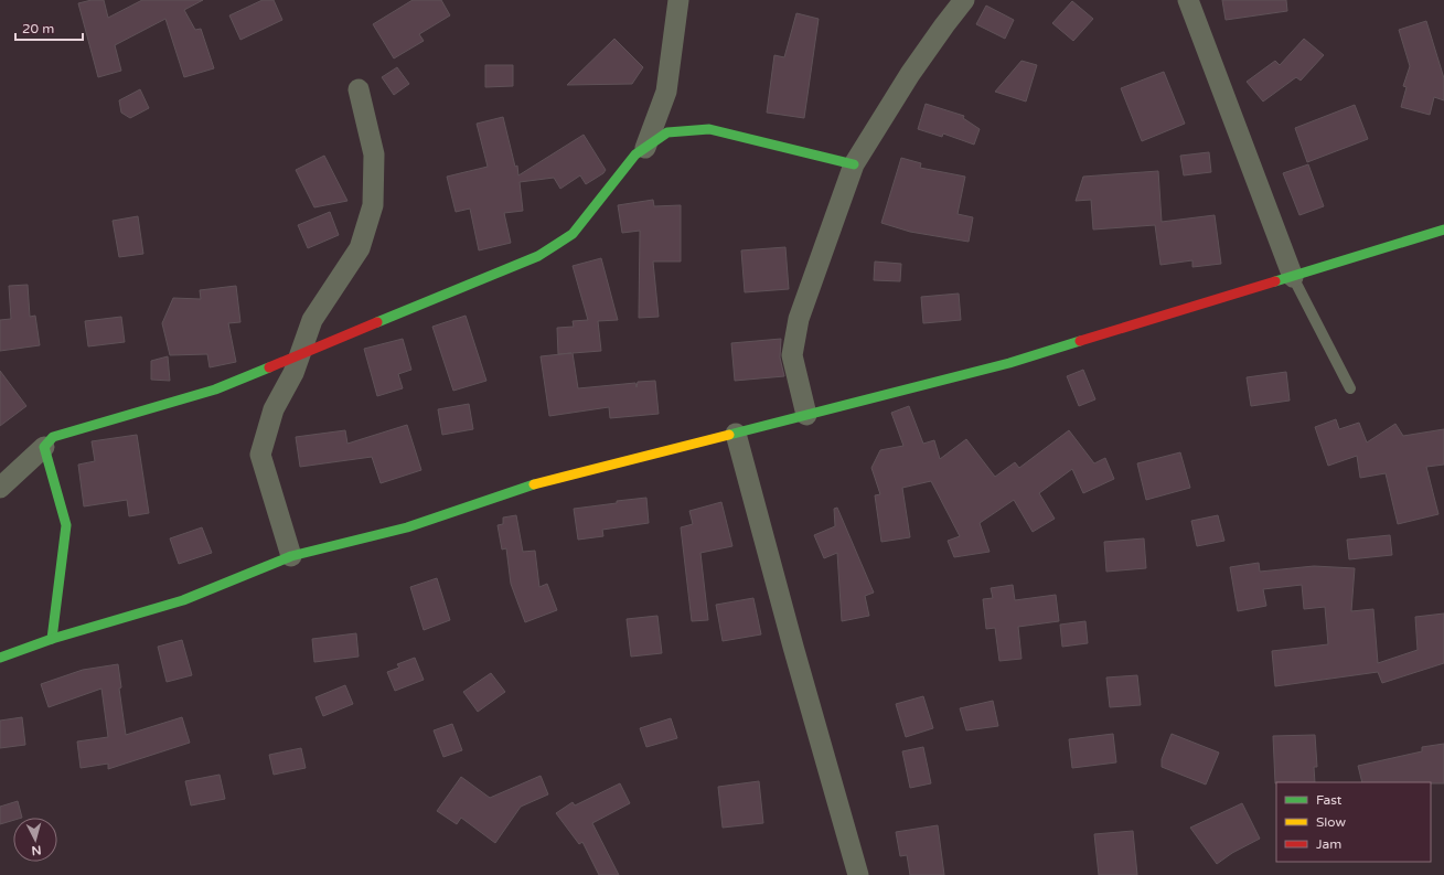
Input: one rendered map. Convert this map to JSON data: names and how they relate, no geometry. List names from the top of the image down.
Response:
{
  "legend": ["Fast", "Slow", "Jam"],
  "scale_bar": "20 m",
  "north": "bottom"
}
